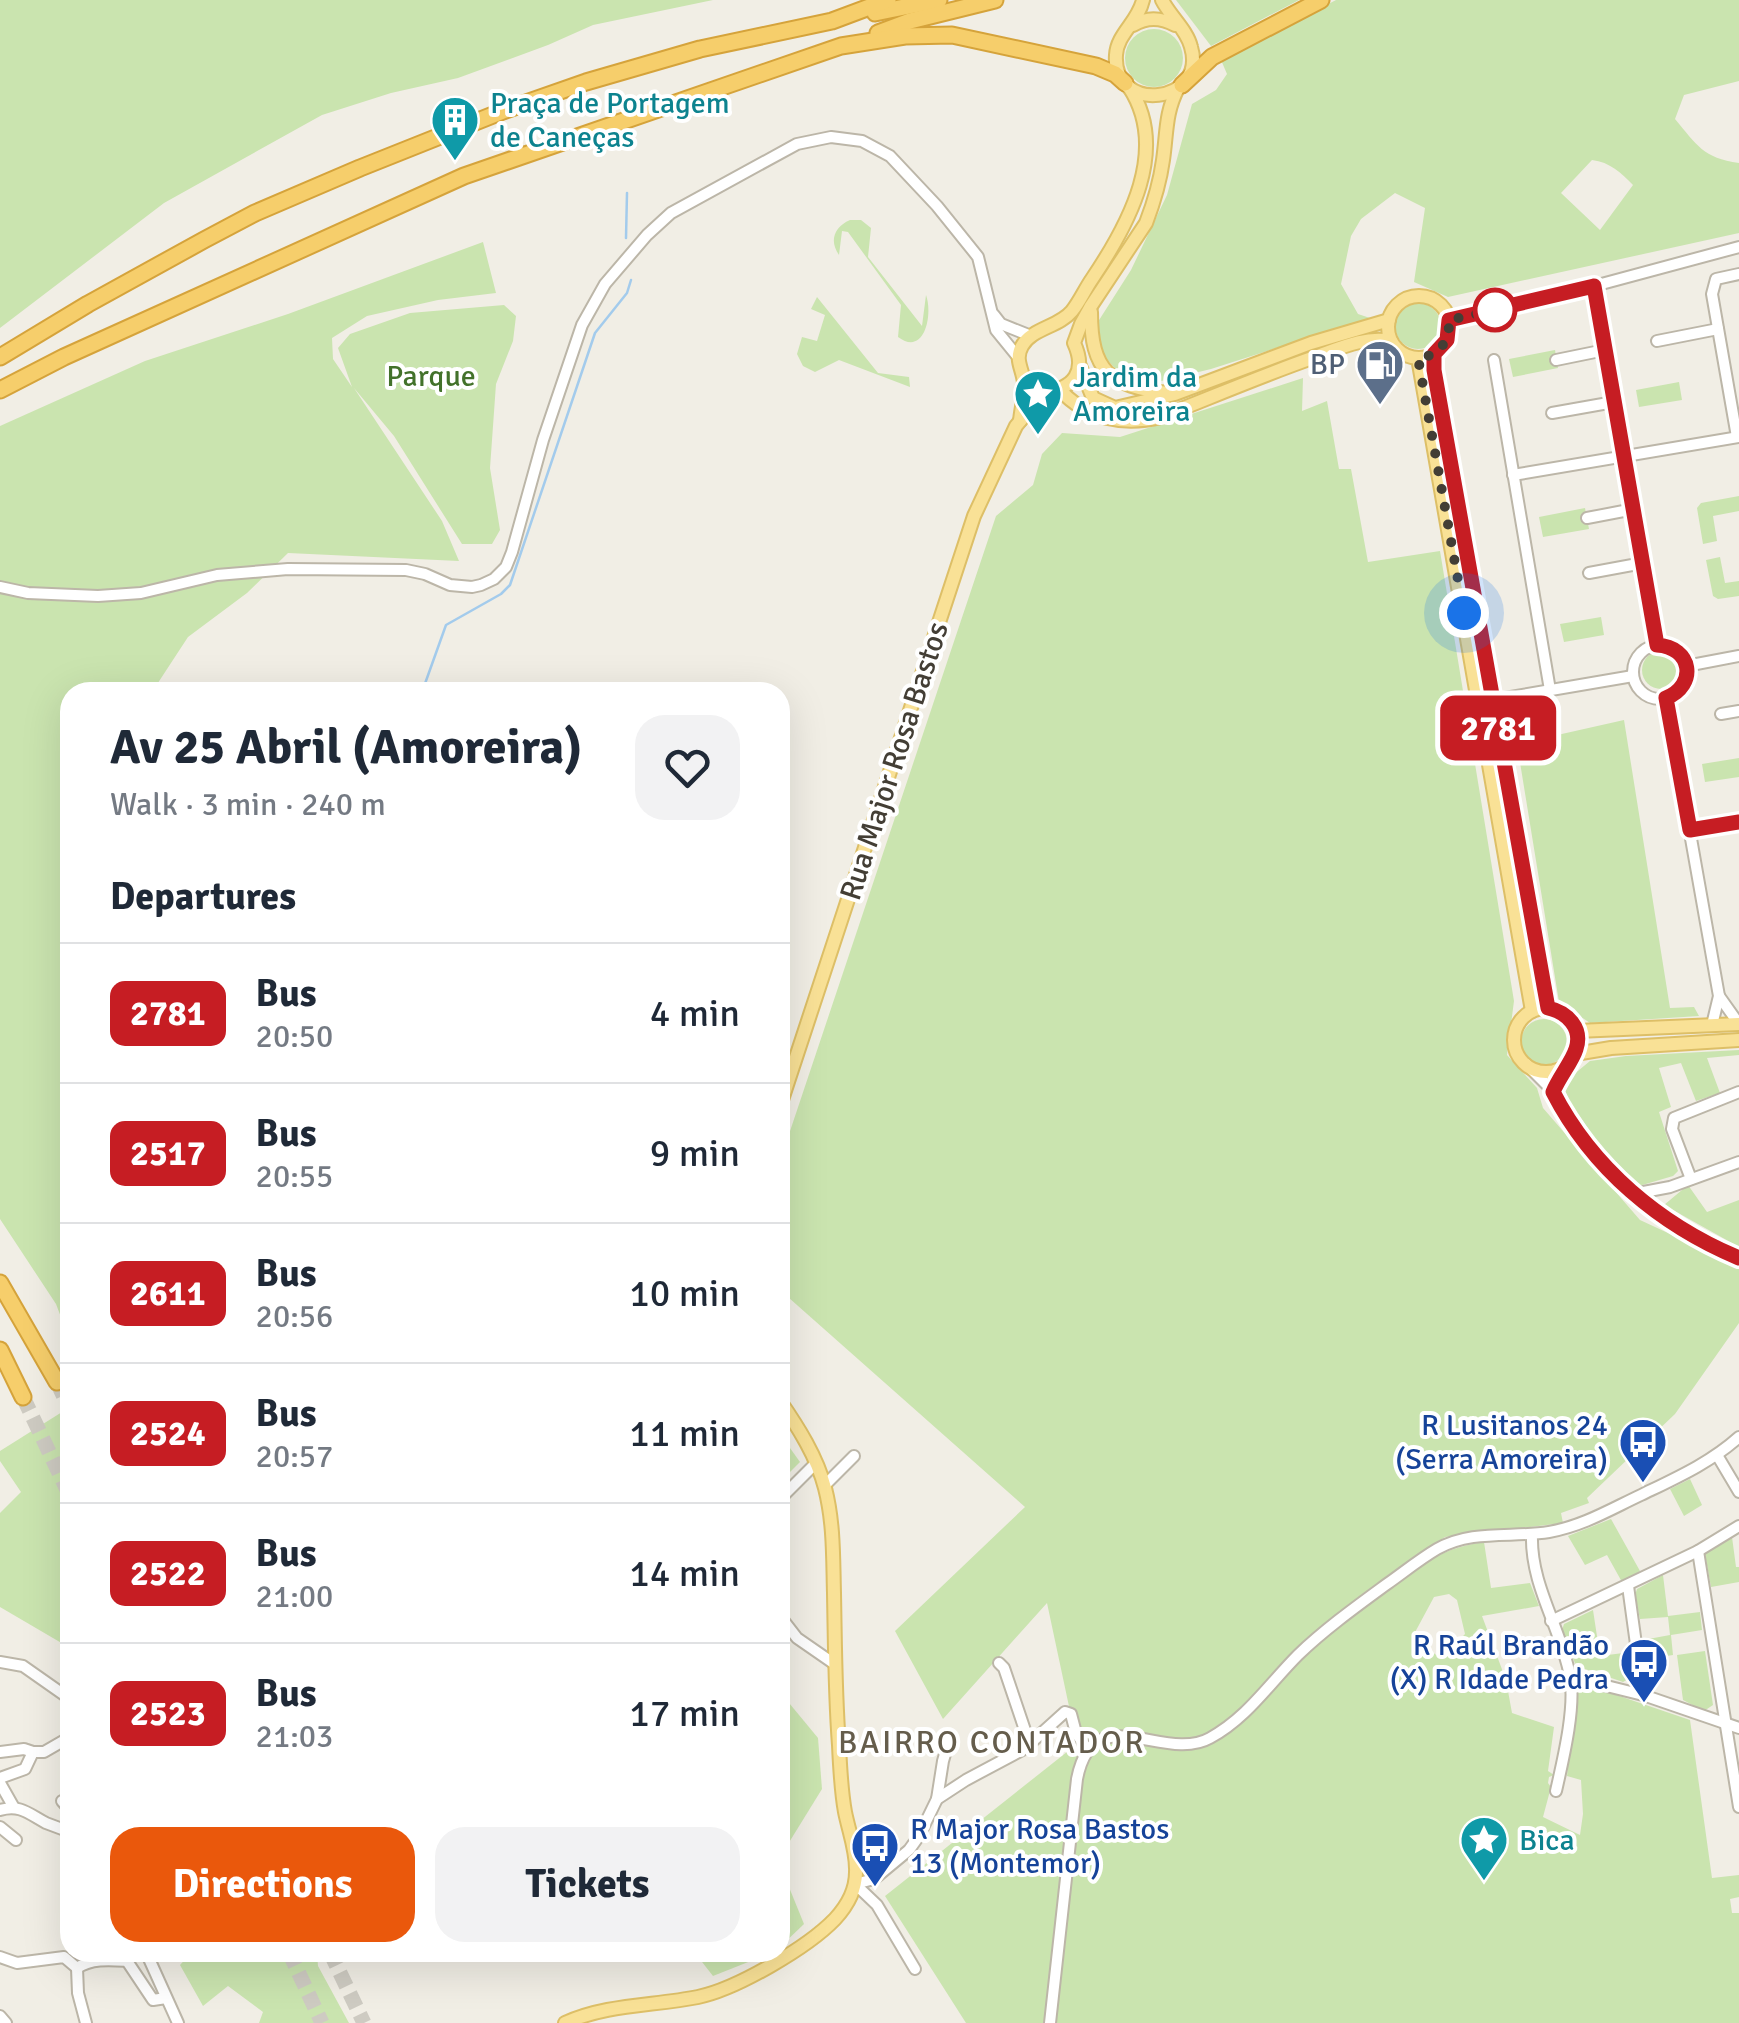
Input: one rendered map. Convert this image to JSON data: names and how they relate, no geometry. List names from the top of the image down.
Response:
{
  "streets": {
    "main road": ["Rua Major Rosa Bastos"]
  },
  "districts": ["BAIRRO CONTADOR"],
  "parks": ["Parque"],
  "places": {
    "building": ["Praça de Portagem de Caneças"],
    "fuel station": ["BP"],
    "place": ["Jardim da Amoreira", "Bica"],
    "bus stop": ["R Lusitanos 24 (Serra Amoreira)", "R Raúl Brandão (X) R Idade Pedra", "R Major Rosa Bastos 13 (Montemor)"]
  },
  "lines": ["bus line 2781"],
  "page": {
    "on_map": "2781",
    "heading": [
      ["Av 25 Abril (Amoreira)", "Walk · 3 min · 240 m"],
      "Departures"
    ],
    "list": [
      {
        "mark": "2781",
        "name": "Bus",
        "note": "20:50",
        "value": "4 min"
      },
      {
        "mark": "2517",
        "name": "Bus",
        "note": "20:55",
        "value": "9 min"
      },
      {
        "mark": "2611",
        "name": "Bus",
        "note": "20:56",
        "value": "10 min"
      },
      {
        "mark": "2524",
        "name": "Bus",
        "note": "20:57",
        "value": "11 min"
      },
      {
        "mark": "2522",
        "name": "Bus",
        "note": "21:00",
        "value": "14 min"
      },
      {
        "mark": "2523",
        "name": "Bus",
        "note": "21:03",
        "value": "17 min"
      }
    ],
    "buttons": ["Directions", "Tickets"]
  }
}
